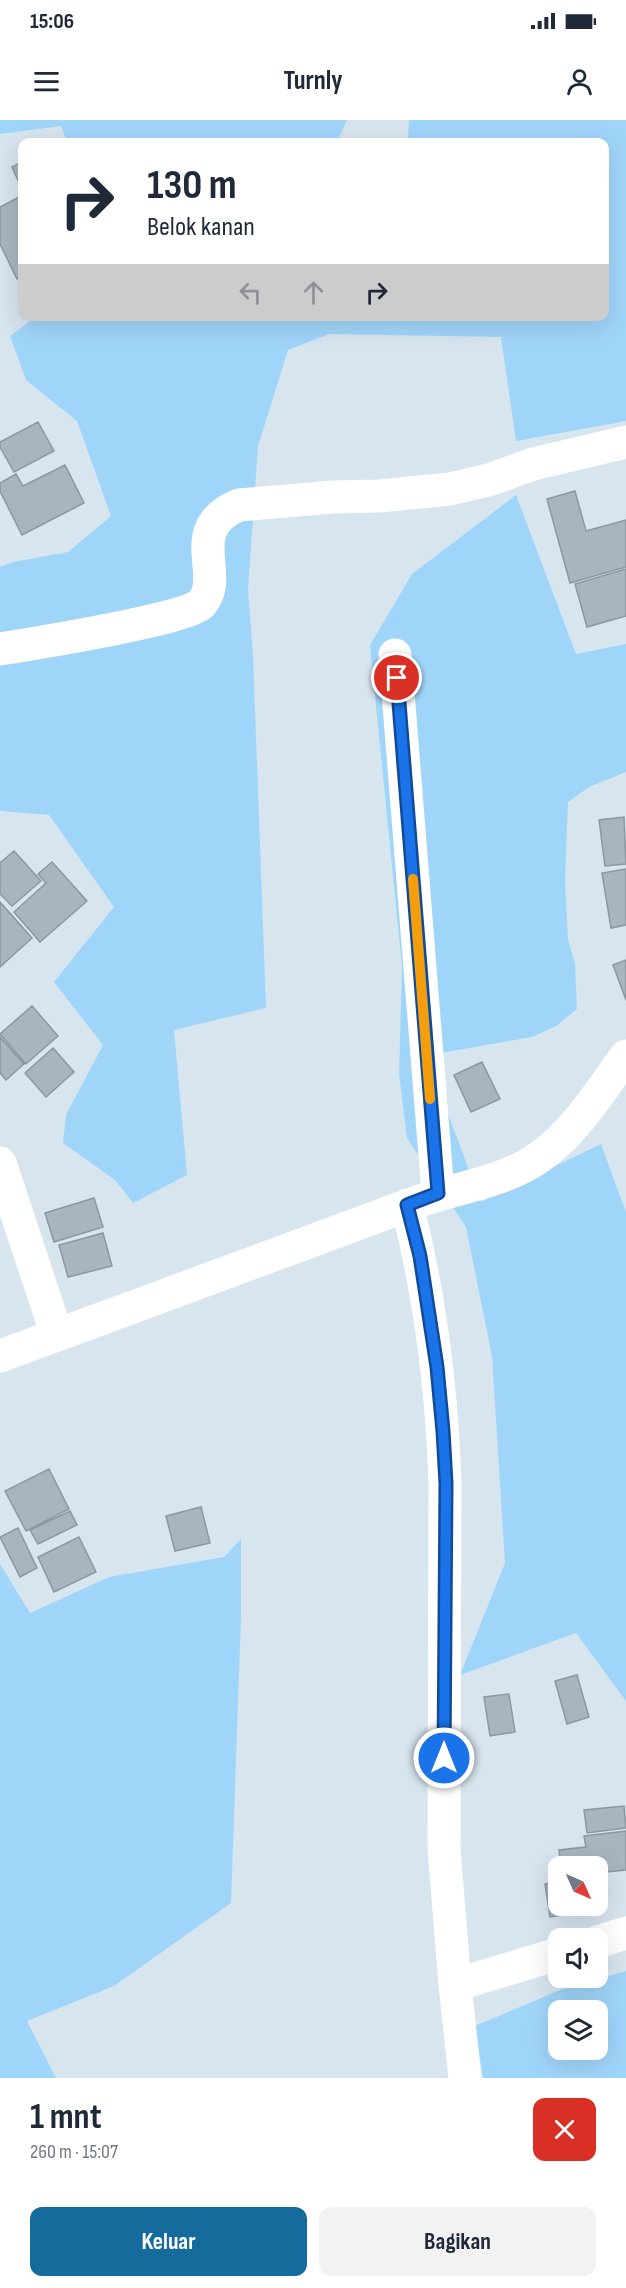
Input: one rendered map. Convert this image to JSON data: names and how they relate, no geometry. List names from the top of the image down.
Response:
{
  "north": "bottom right",
  "page": {
    "status": "15:06",
    "header": "Turnly",
    "turn": ["130 m", "Belok kanan"],
    "heading": ["1 mnt", "260 m · 15:07"],
    "buttons": ["Keluar", "Bagikan"]
  }
}
